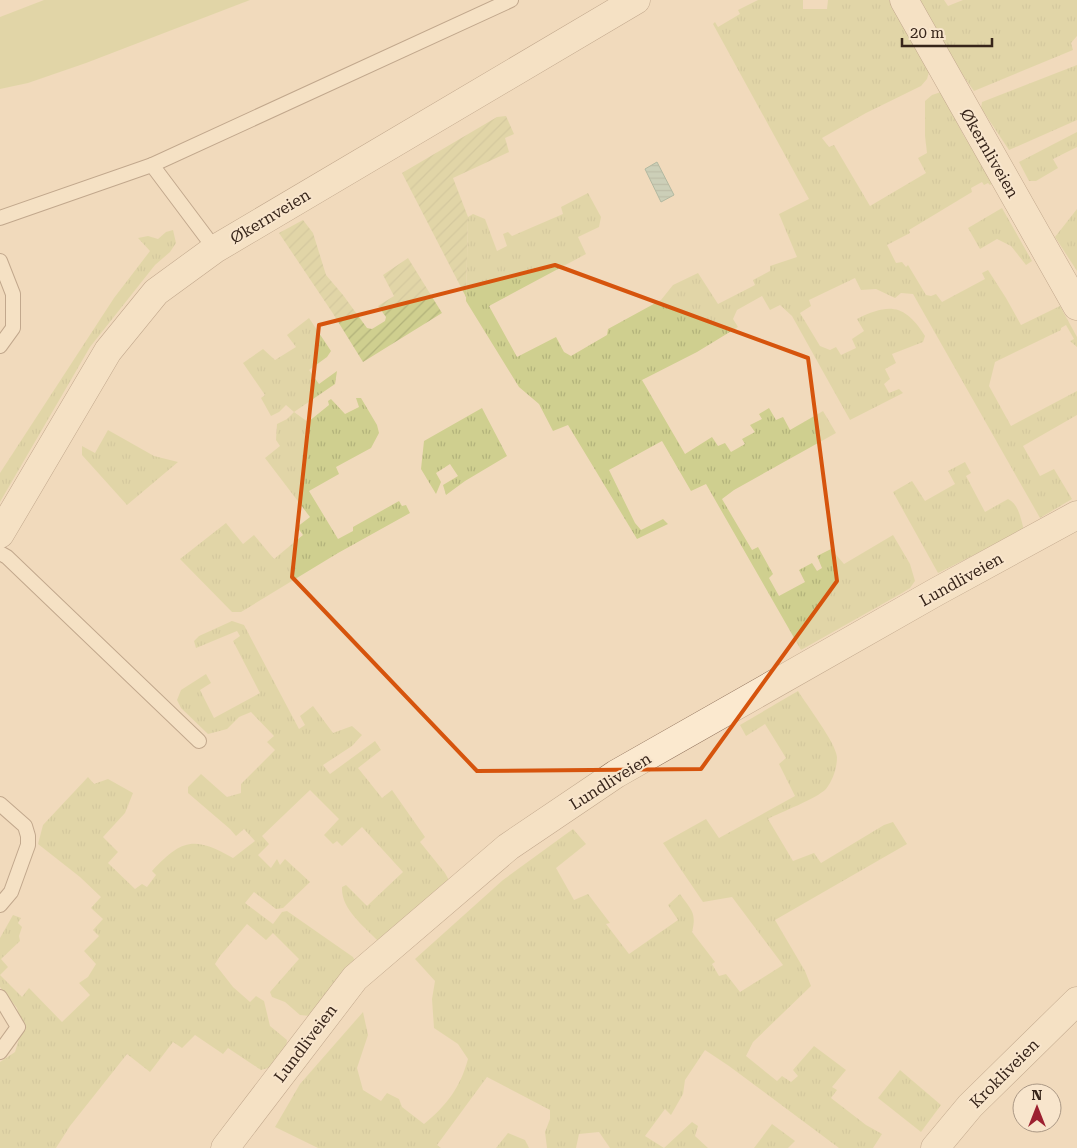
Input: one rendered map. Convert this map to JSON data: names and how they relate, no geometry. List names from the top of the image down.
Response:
{
  "streets": {
    "street": [
      "Økernliveien",
      "Økernveien",
      "Lundliveien",
      "Krokliveien"
    ]
  },
  "scale_bar": "20 m",
  "north": "top"
}
